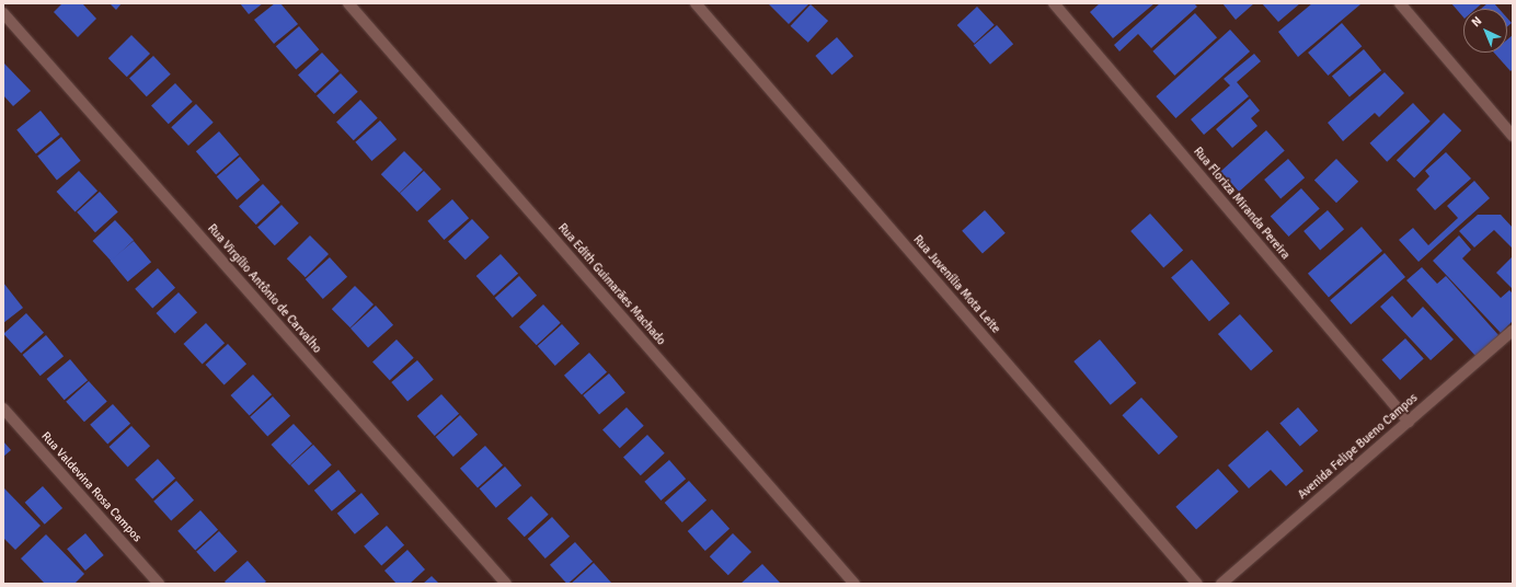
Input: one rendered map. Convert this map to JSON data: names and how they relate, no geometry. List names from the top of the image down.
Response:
{
  "streets": {
    "street": [
      "Rua Floriza Miranda Pereira",
      "Rua Edith Guimarães Machado",
      "Rua Juvenília Mota Leite",
      "Rua Virgílio Antônio de Carvalho",
      "Avenida Felipe Bueno Campos",
      "Rua Valdevina Rosa Campos"
    ]
  },
  "crossings": [
    ["Rua Floriza Miranda Pereira", "Avenida Felipe Bueno Campos"]
  ],
  "north": "top left"
}
